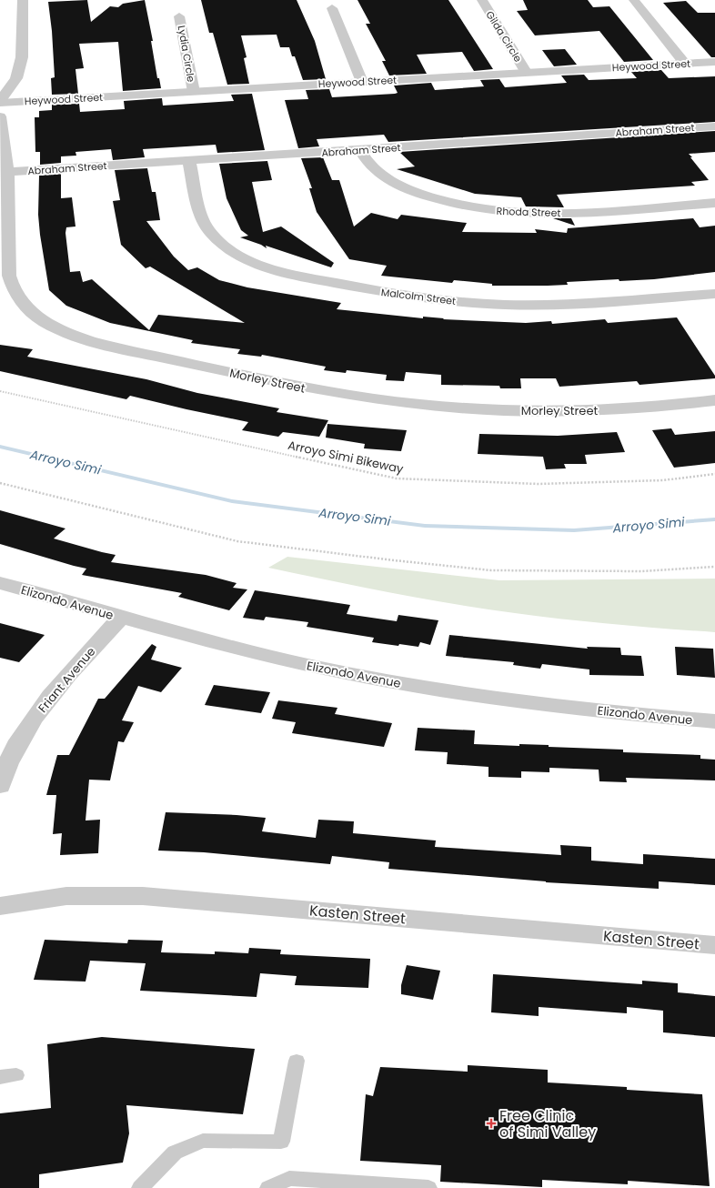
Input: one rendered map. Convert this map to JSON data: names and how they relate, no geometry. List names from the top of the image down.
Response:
{
  "streets": {
    "street": [
      "Gilda Circle",
      "Lydia Circle",
      "Heywood Street",
      "Abraham Street",
      "Rhoda Street",
      "Malcolm Street",
      "Morley Street",
      "Elizondo Avenue",
      "Friant Avenue",
      "Kasten Street"
    ],
    "path": ["Arroyo Simi Bikeway"]
  },
  "crossings": [
    ["Gilda Circle", "Heywood Street"],
    ["Lydia Circle", "Heywood Street"],
    ["Abraham Street", "Rhoda Street"],
    ["Abraham Street", "Malcolm Street"],
    ["Abraham Street", "Morley Street"],
    ["Elizondo Avenue", "Friant Avenue"]
  ],
  "water": ["Arroyo Simi"],
  "places": {
    "health": ["Free Clinic of Simi Valley"]
  }
}
